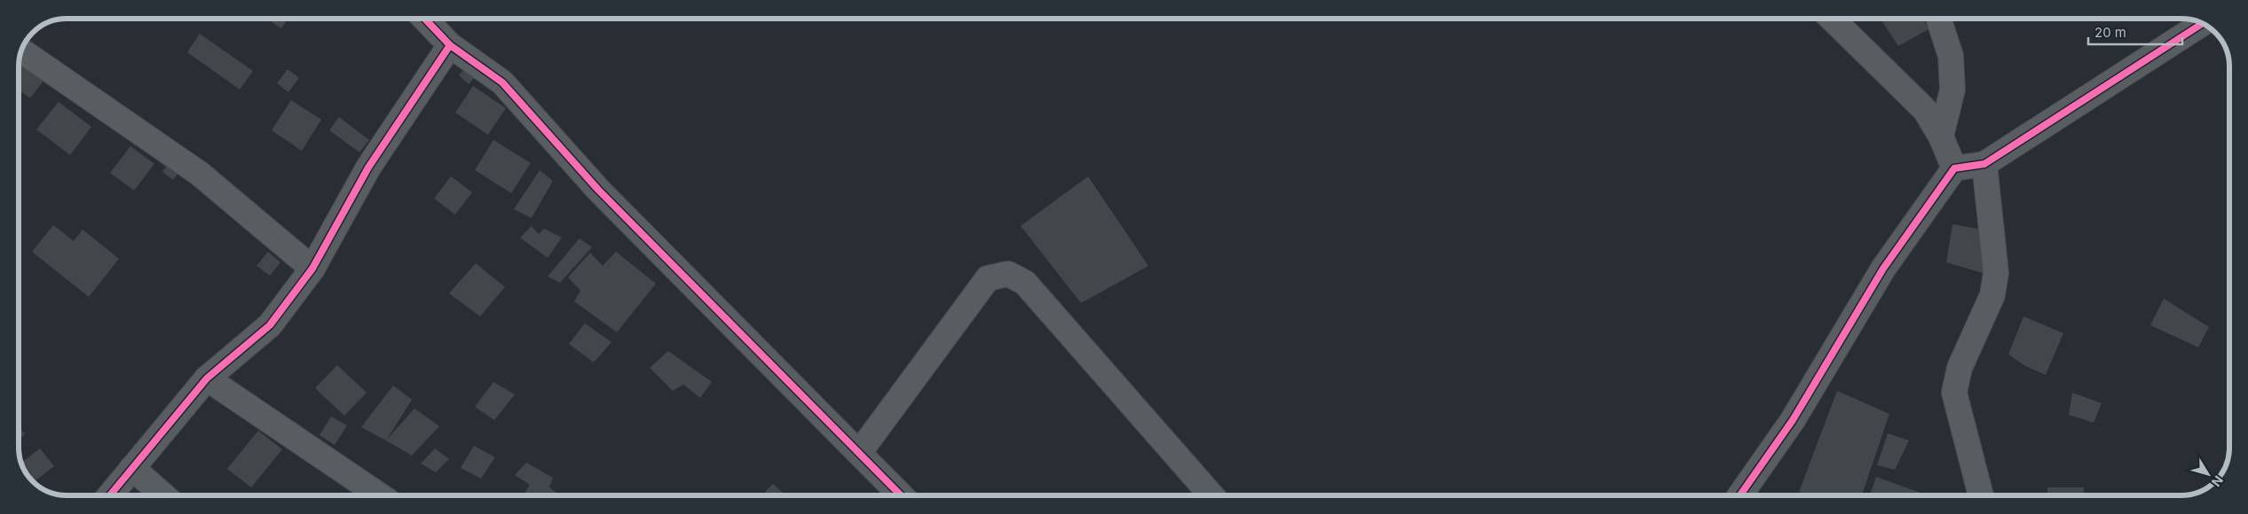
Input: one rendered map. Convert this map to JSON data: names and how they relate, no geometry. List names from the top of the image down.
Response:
{
  "scale_bar": "20 m",
  "north": "bottom right"
}
